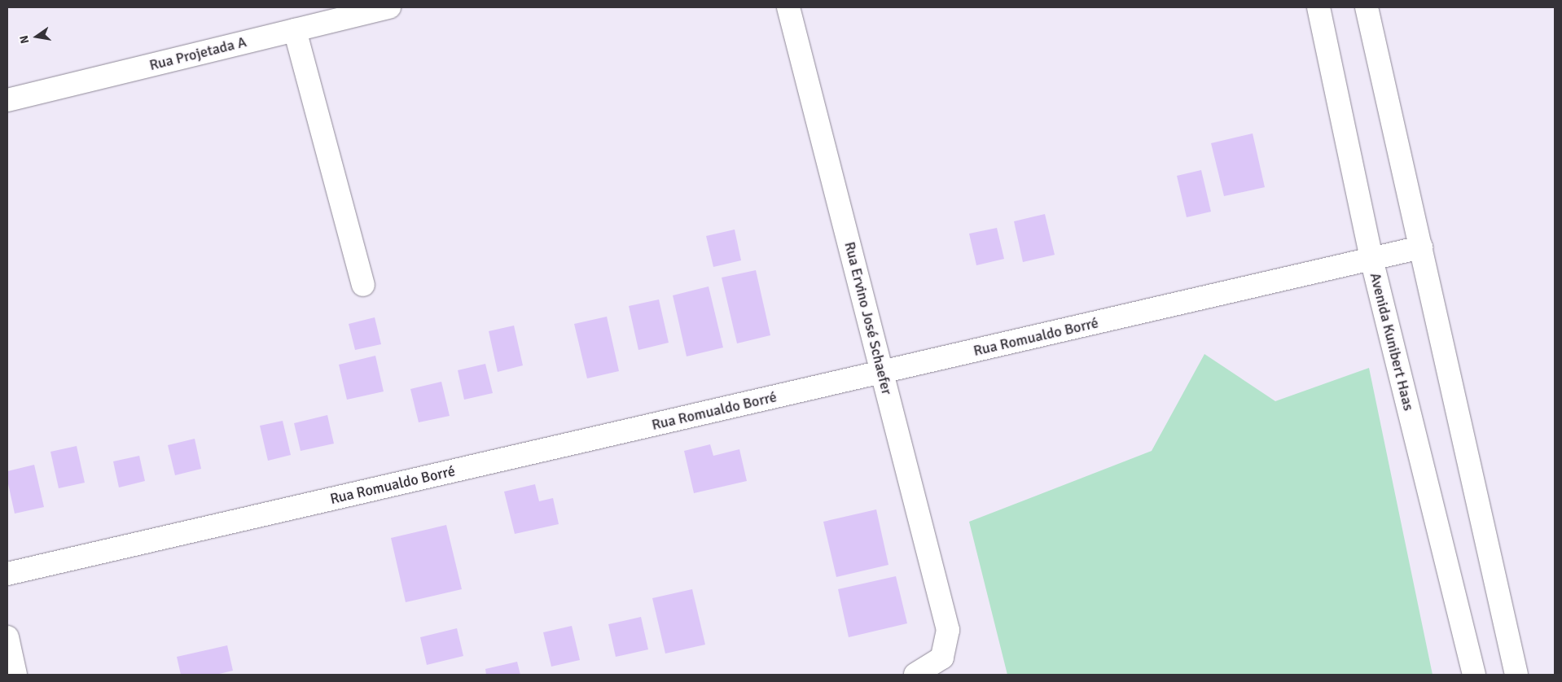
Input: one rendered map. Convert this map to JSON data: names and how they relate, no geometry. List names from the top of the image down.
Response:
{
  "streets": {
    "street": [
      "Rua Projetada A",
      "Rua Ervino José Schaefer",
      "Rua Romualdo Borré",
      "Avenida Kunibert Haas"
    ]
  },
  "crossings": [
    ["Rua Ervino José Schaefer", "Rua Romualdo Borré"],
    ["Rua Romualdo Borré", "Avenida Kunibert Haas"]
  ],
  "north": "left"
}
